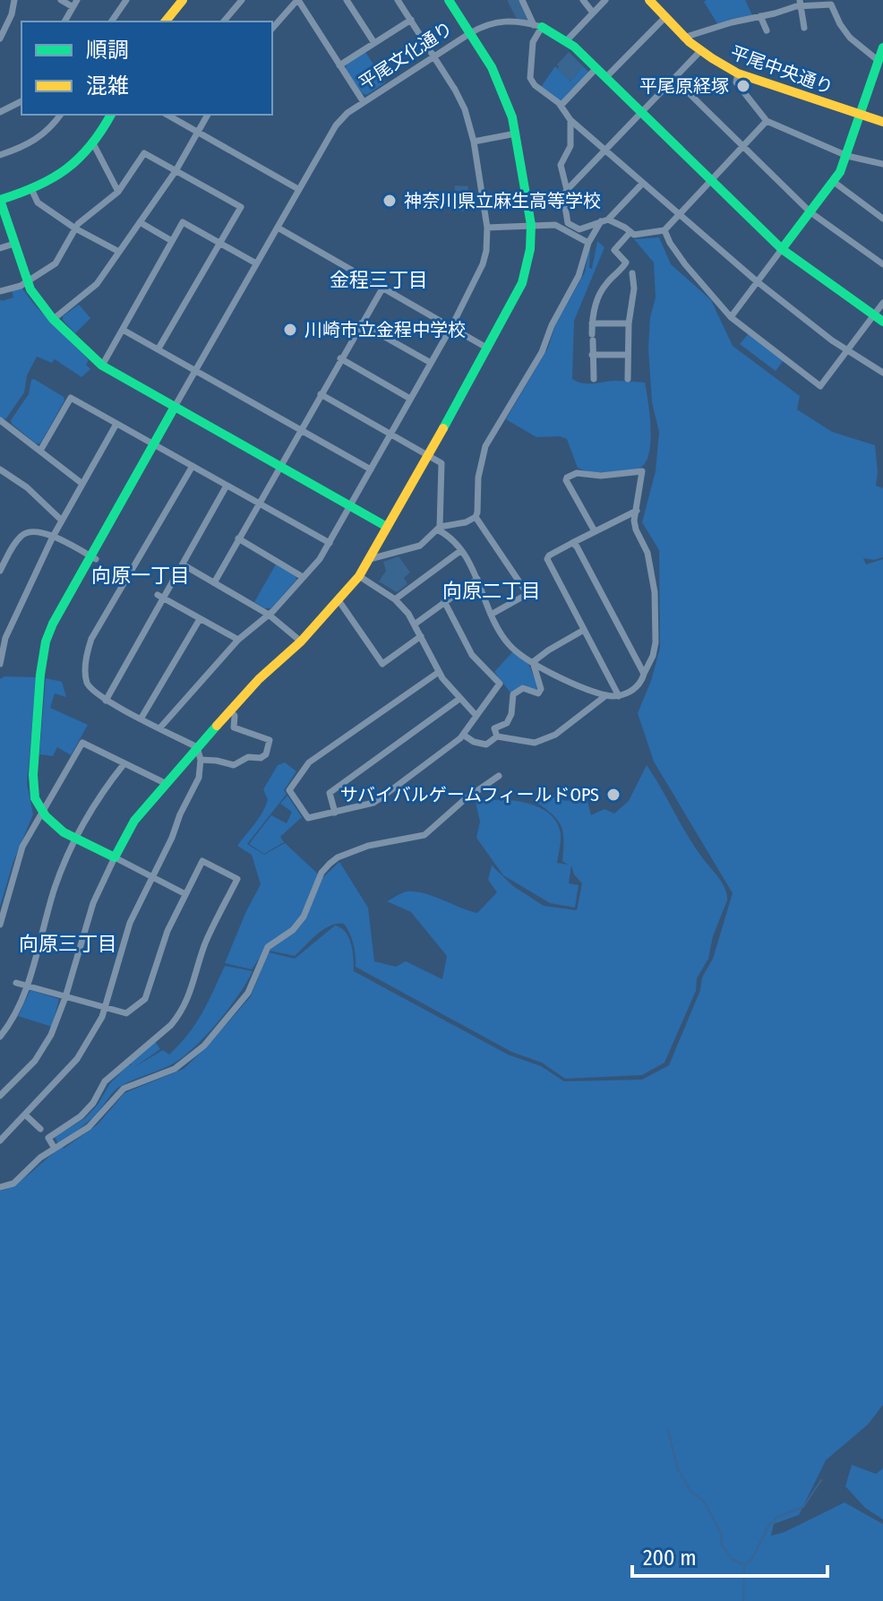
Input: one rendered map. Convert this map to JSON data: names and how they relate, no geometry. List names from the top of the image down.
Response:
{
  "streets": {
    "street": ["平尾文化通り", "平尾中央通り"]
  },
  "districts": [
    "金程三丁目",
    "向原一丁目",
    "向原二丁目",
    "向原三丁目"
  ],
  "places": [
    "平尾原経塚",
    "神奈川県立麻生高等学校",
    "川崎市立金程中学校",
    "サバイバルゲームフィールドOPS"
  ],
  "legend": ["順調", "混雑"],
  "scale_bar": "200 m"
}
